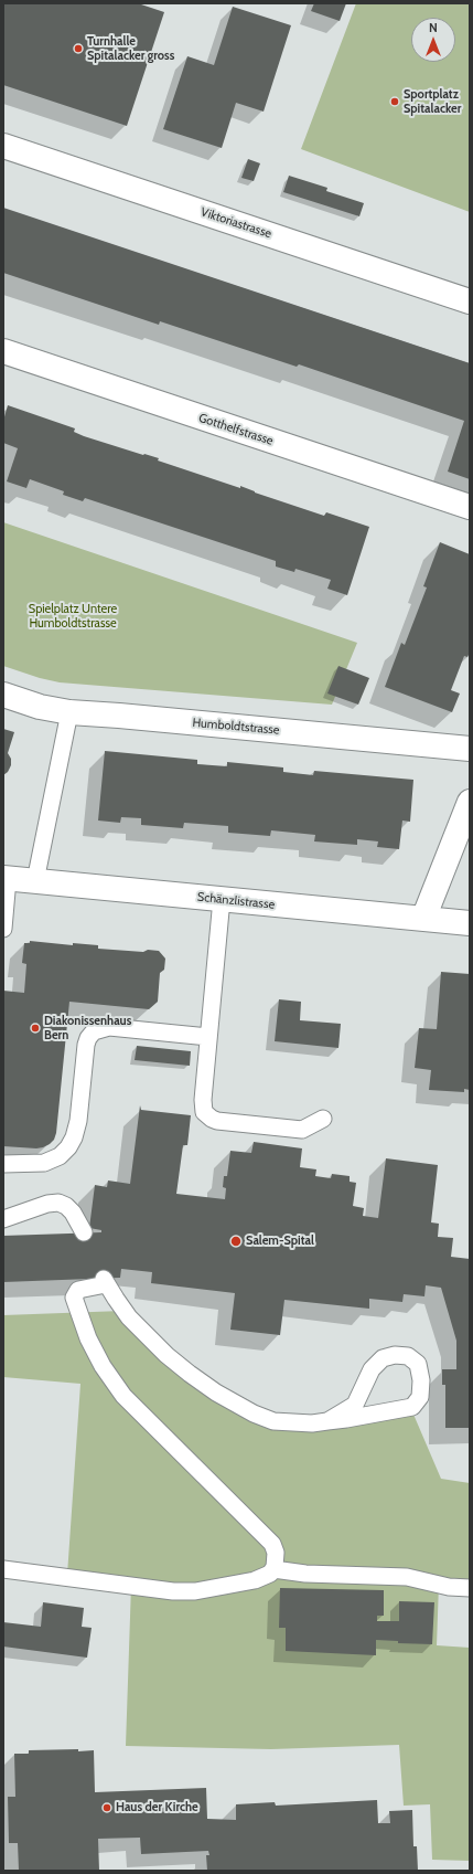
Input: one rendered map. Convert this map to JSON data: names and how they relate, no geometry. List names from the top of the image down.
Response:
{
  "streets": {
    "street": [
      "Viktoriastrasse",
      "Gotthelfstrasse",
      "Humboldtstrasse",
      "Schänzlistrasse"
    ]
  },
  "parks": ["Spielplatz Untere Humboldtstrasse"],
  "places": [
    "Turnhalle Spitalacker gross",
    "Sportplatz Spitalacker",
    "Diakonissenhaus Bern",
    "Salem-Spital",
    "Haus der Kirche"
  ],
  "north": "top"
}
